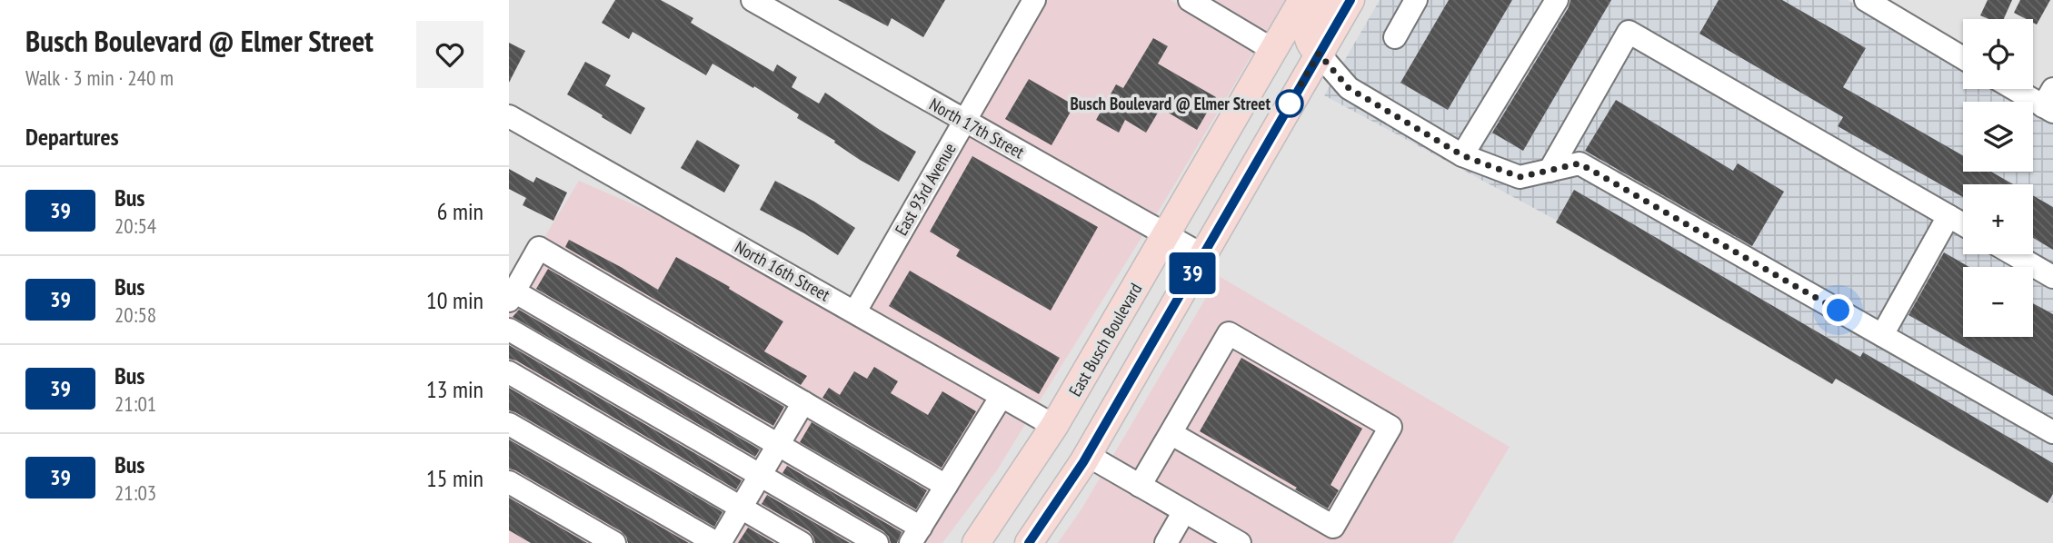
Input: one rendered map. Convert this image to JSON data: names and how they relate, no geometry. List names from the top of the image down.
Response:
{
  "streets": {
    "main road": ["East Busch Boulevard"],
    "street": ["North 17th Street", "East 93rd Avenue", "North 16th Street"]
  },
  "crossings": [
    ["North 17th Street", "East 93rd Avenue"],
    ["North 17th Street", "East Busch Boulevard"],
    ["East 93rd Avenue", "North 16th Street"],
    ["North 16th Street", "East Busch Boulevard"]
  ],
  "places": ["Busch Boulevard @ Elmer Street"],
  "lines": ["bus line 39"],
  "page": {
    "heading": [
      ["Busch Boulevard @ Elmer Street", "Walk · 3 min · 240 m"],
      "Departures"
    ],
    "on_map": "39",
    "map_buttons": ["+", "−"],
    "list": [
      {
        "mark": "39",
        "name": "Bus",
        "note": "20:54",
        "value": "6 min"
      },
      {
        "mark": "39",
        "name": "Bus",
        "note": "20:58",
        "value": "10 min"
      },
      {
        "mark": "39",
        "name": "Bus",
        "note": "21:01",
        "value": "13 min"
      },
      {
        "mark": "39",
        "name": "Bus",
        "note": "21:03",
        "value": "15 min"
      }
    ]
  }
}
